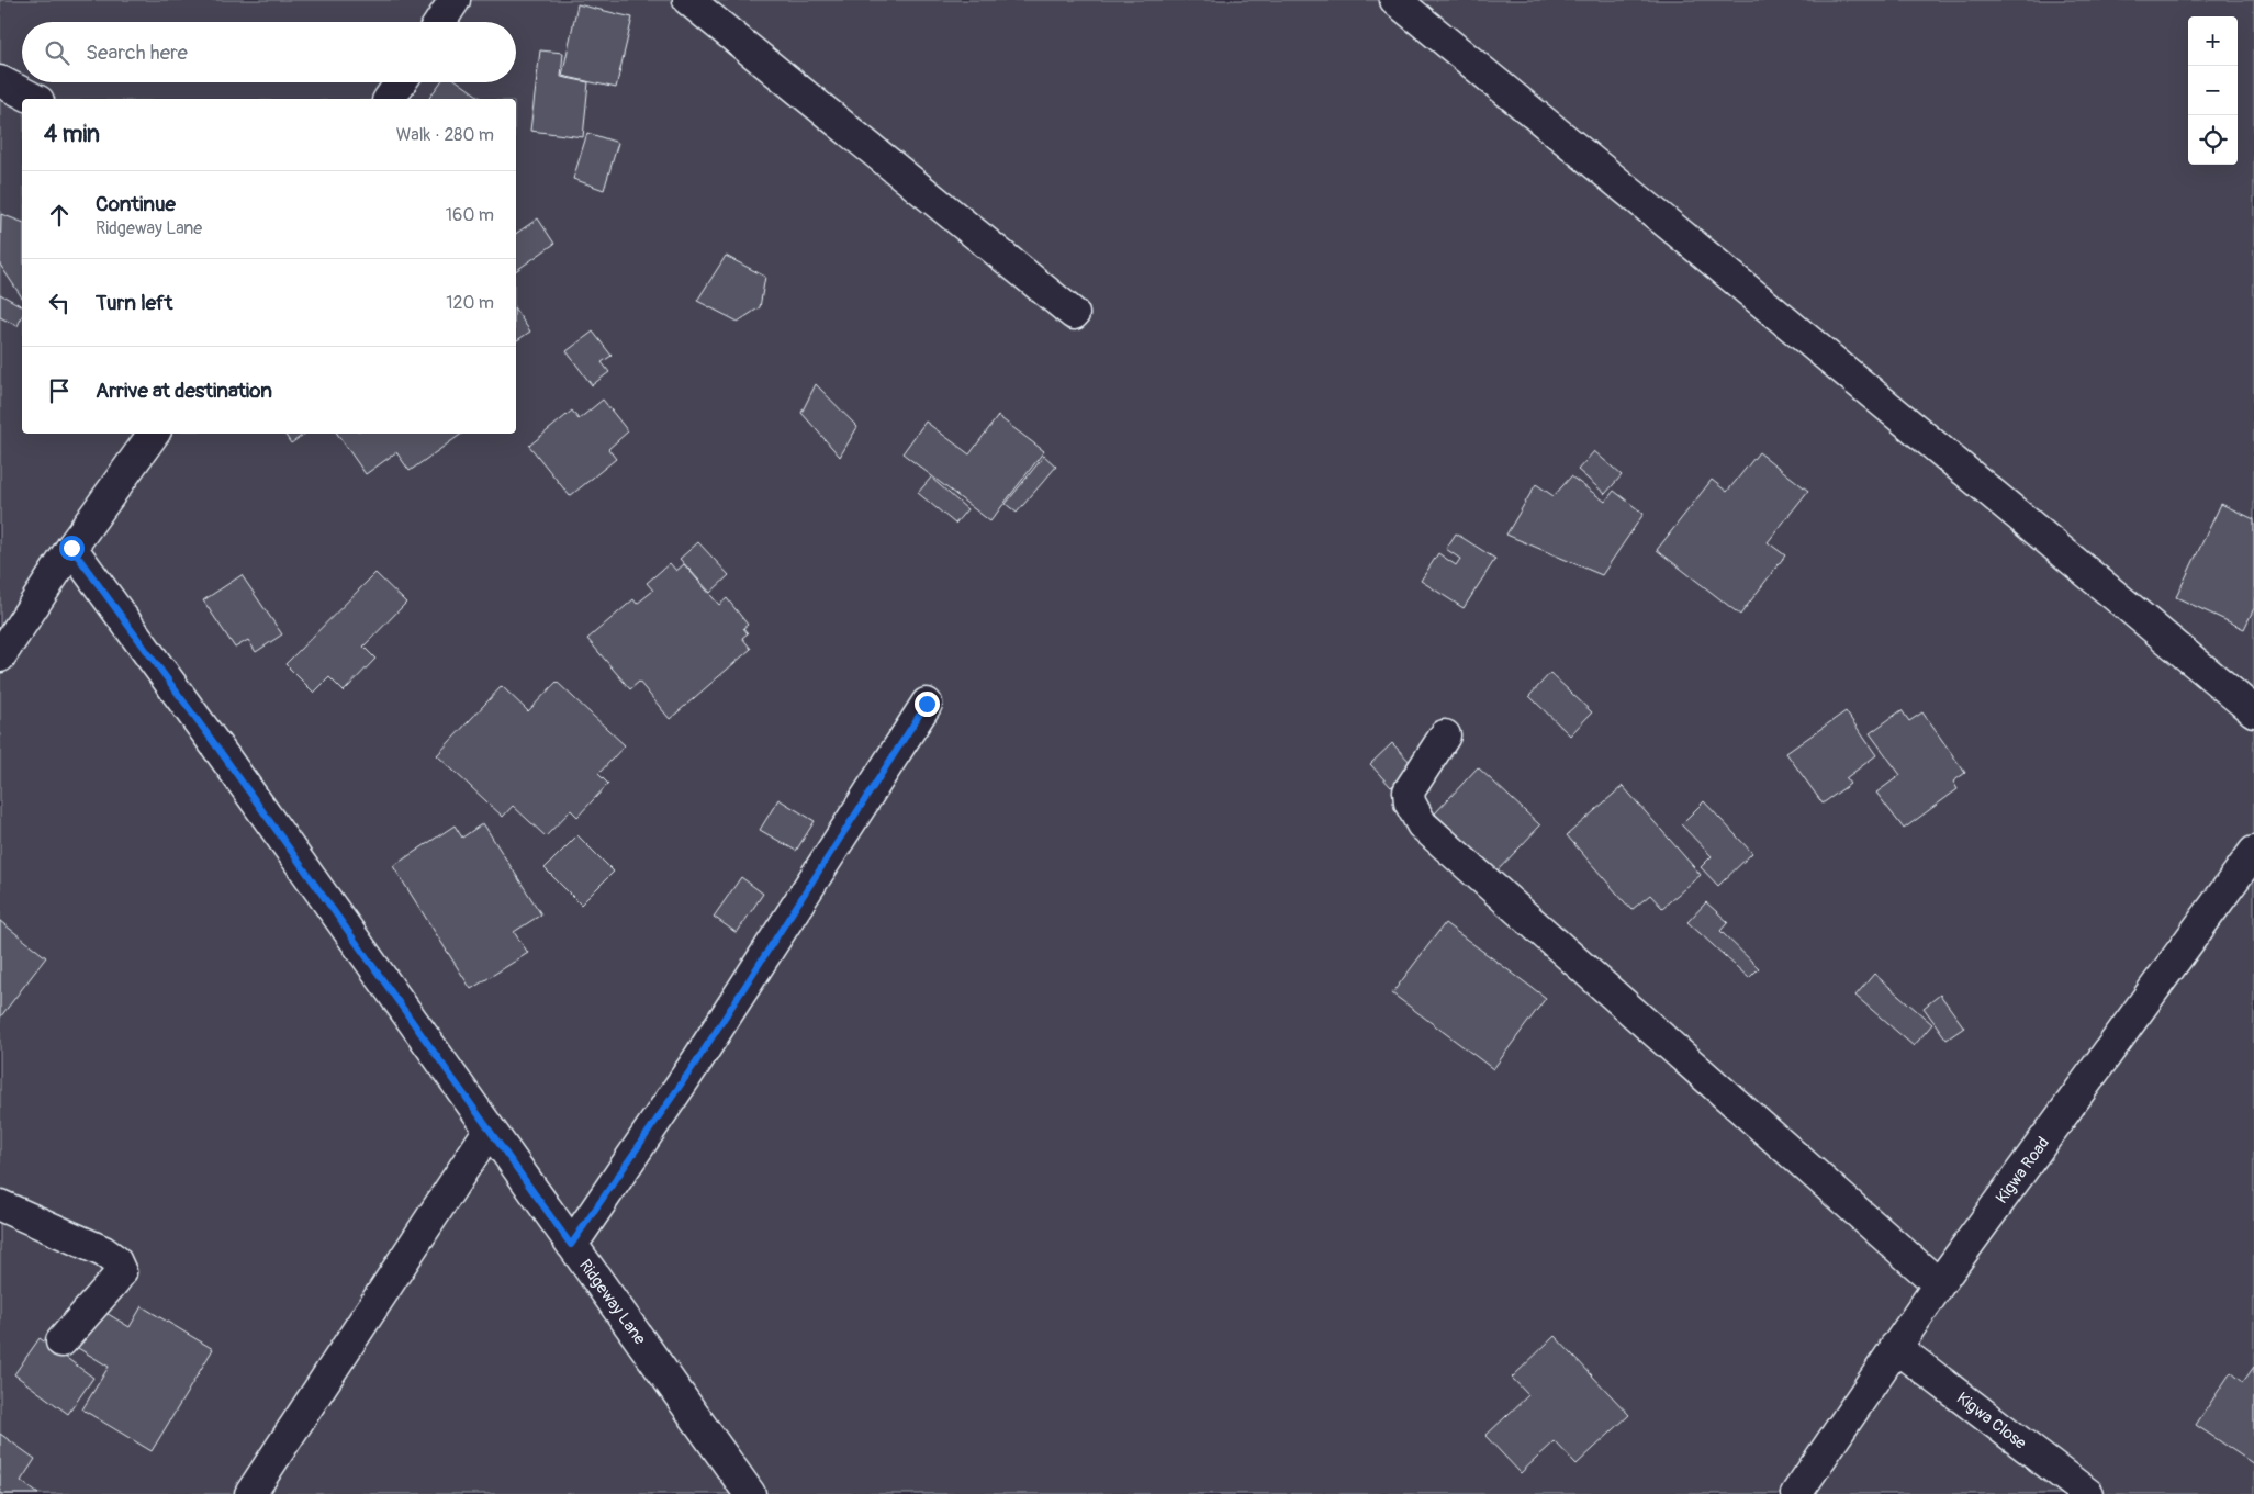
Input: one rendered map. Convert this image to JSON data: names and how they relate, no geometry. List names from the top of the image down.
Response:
{
  "streets": {
    "street": ["Kigwa Road", "Ridgeway Lane", "Kigwa Close"]
  },
  "crossings": [
    ["Kigwa Road", "Kigwa Close"]
  ],
  "page": {
    "map_buttons": ["+", "−"],
    "search": "Search here",
    "heading": ["4 min", "Walk · 280 m"],
    "list": [
      ["Continue", "Ridgeway Lane", "160 m"],
      ["Turn left", "120 m"],
      "Arrive at destination"
    ]
  }
}
